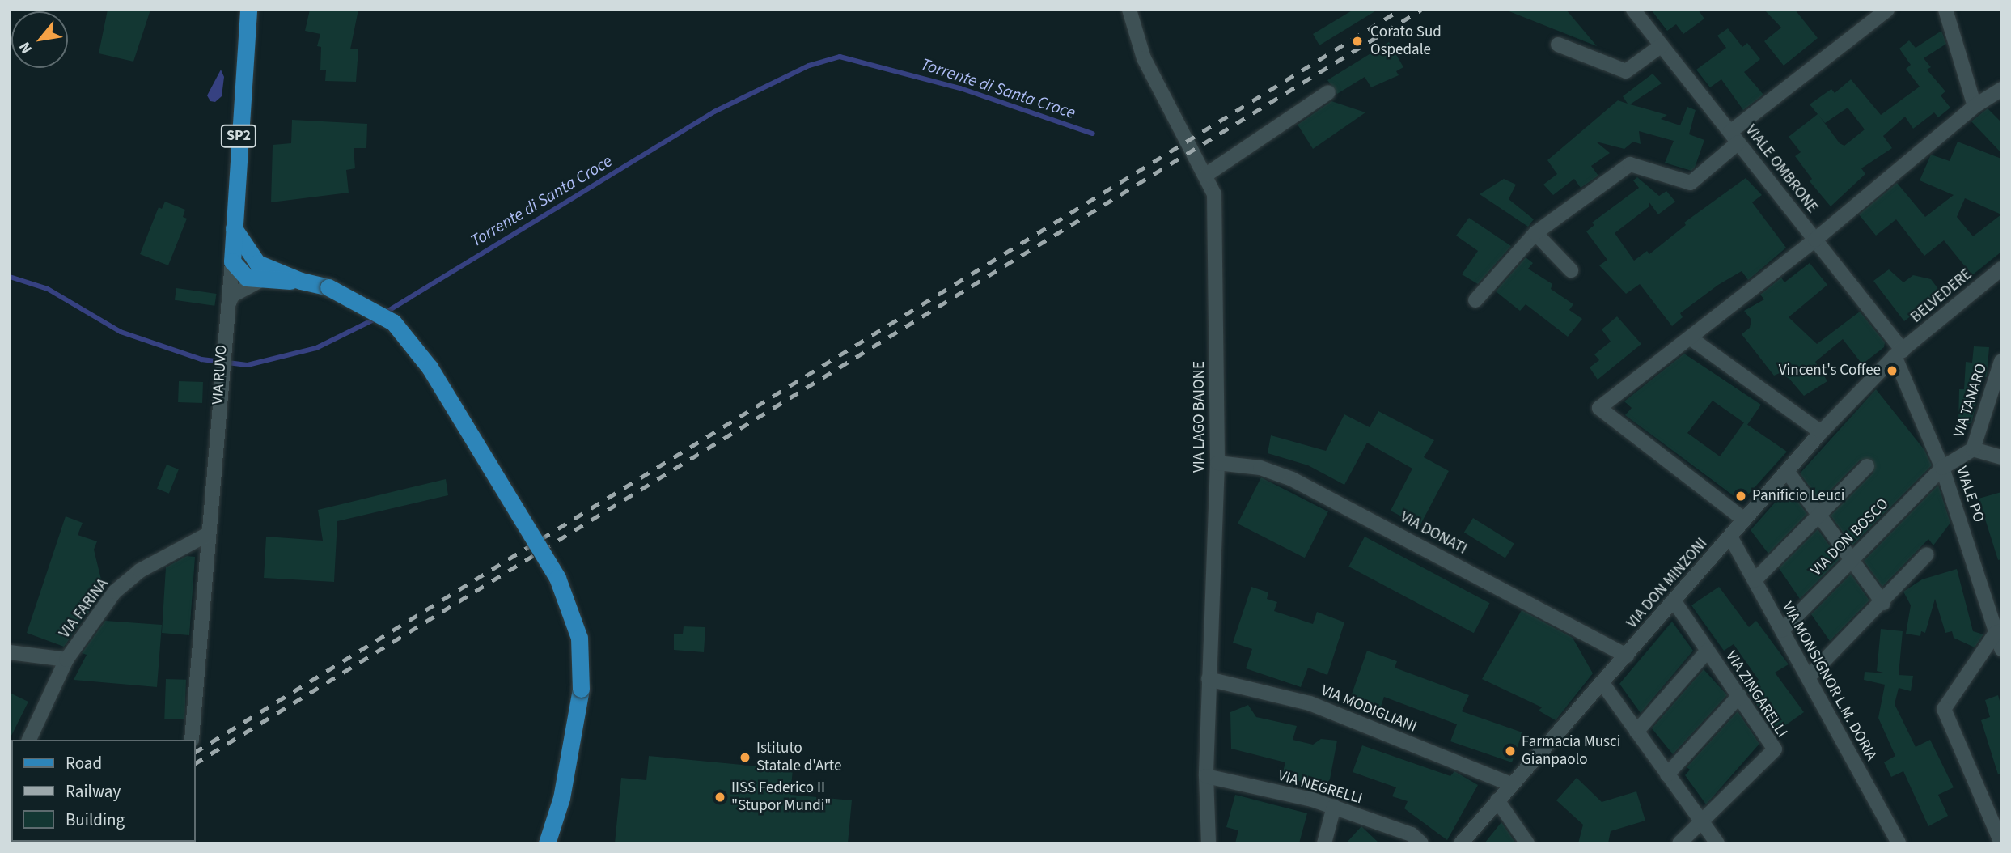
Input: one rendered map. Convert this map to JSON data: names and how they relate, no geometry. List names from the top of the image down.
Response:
{
  "streets": {
    "main road": ["SP2", "VIA RUVO"],
    "street": [
      "VIALE OMBRONE",
      "BELVEDERE",
      "VIA TANARO",
      "VIA LAGO BAIONE",
      "VIALE PO",
      "VIA DONATI",
      "VIA DON BOSCO",
      "VIA DON MINZONI",
      "VIA FARINA",
      "VIA MONSIGNOR L.M. DORIA",
      "VIA ZINGARELLI",
      "VIA MODIGLIANI",
      "VIA NEGRELLI"
    ]
  },
  "crossings": [
    ["VIALE OMBRONE", "BELVEDERE"],
    ["VIALE OMBRONE", "VIALE PO"],
    ["VIALE OMBRONE", "VIA DON MINZONI"],
    ["BELVEDERE", "VIALE PO"],
    ["BELVEDERE", "VIA DON MINZONI"],
    ["VIA RUVO", "VIA FARINA"],
    ["VIA TANARO", "VIALE PO"],
    ["VIA TANARO", "VIA DON BOSCO"],
    ["VIA LAGO BAIONE", "VIA DONATI"],
    ["VIA LAGO BAIONE", "VIA MODIGLIANI"],
    ["VIA LAGO BAIONE", "VIA NEGRELLI"],
    ["VIALE PO", "VIA DON BOSCO"],
    ["VIALE PO", "VIA DON MINZONI"],
    ["VIA DONATI", "VIA DON MINZONI"],
    ["VIA DON BOSCO", "VIA MONSIGNOR L.M. DORIA"],
    ["VIA DON MINZONI", "VIA MONSIGNOR L.M. DORIA"],
    ["VIA DON MINZONI", "VIA ZINGARELLI"],
    ["VIA DON MINZONI", "VIA MODIGLIANI"]
  ],
  "water": ["Torrente di Santa Croce"],
  "places": [
    "Corato Sud Ospedale",
    "Vincent's Coffee",
    "Panificio Leuci",
    "Farmacia Musci Gianpaolo",
    "Istituto Statale d'Arte",
    "IISS Federico II \"Stupor Mundi\""
  ],
  "legend": ["Road", "Railway", "Building"],
  "north": "bottom left"
}
